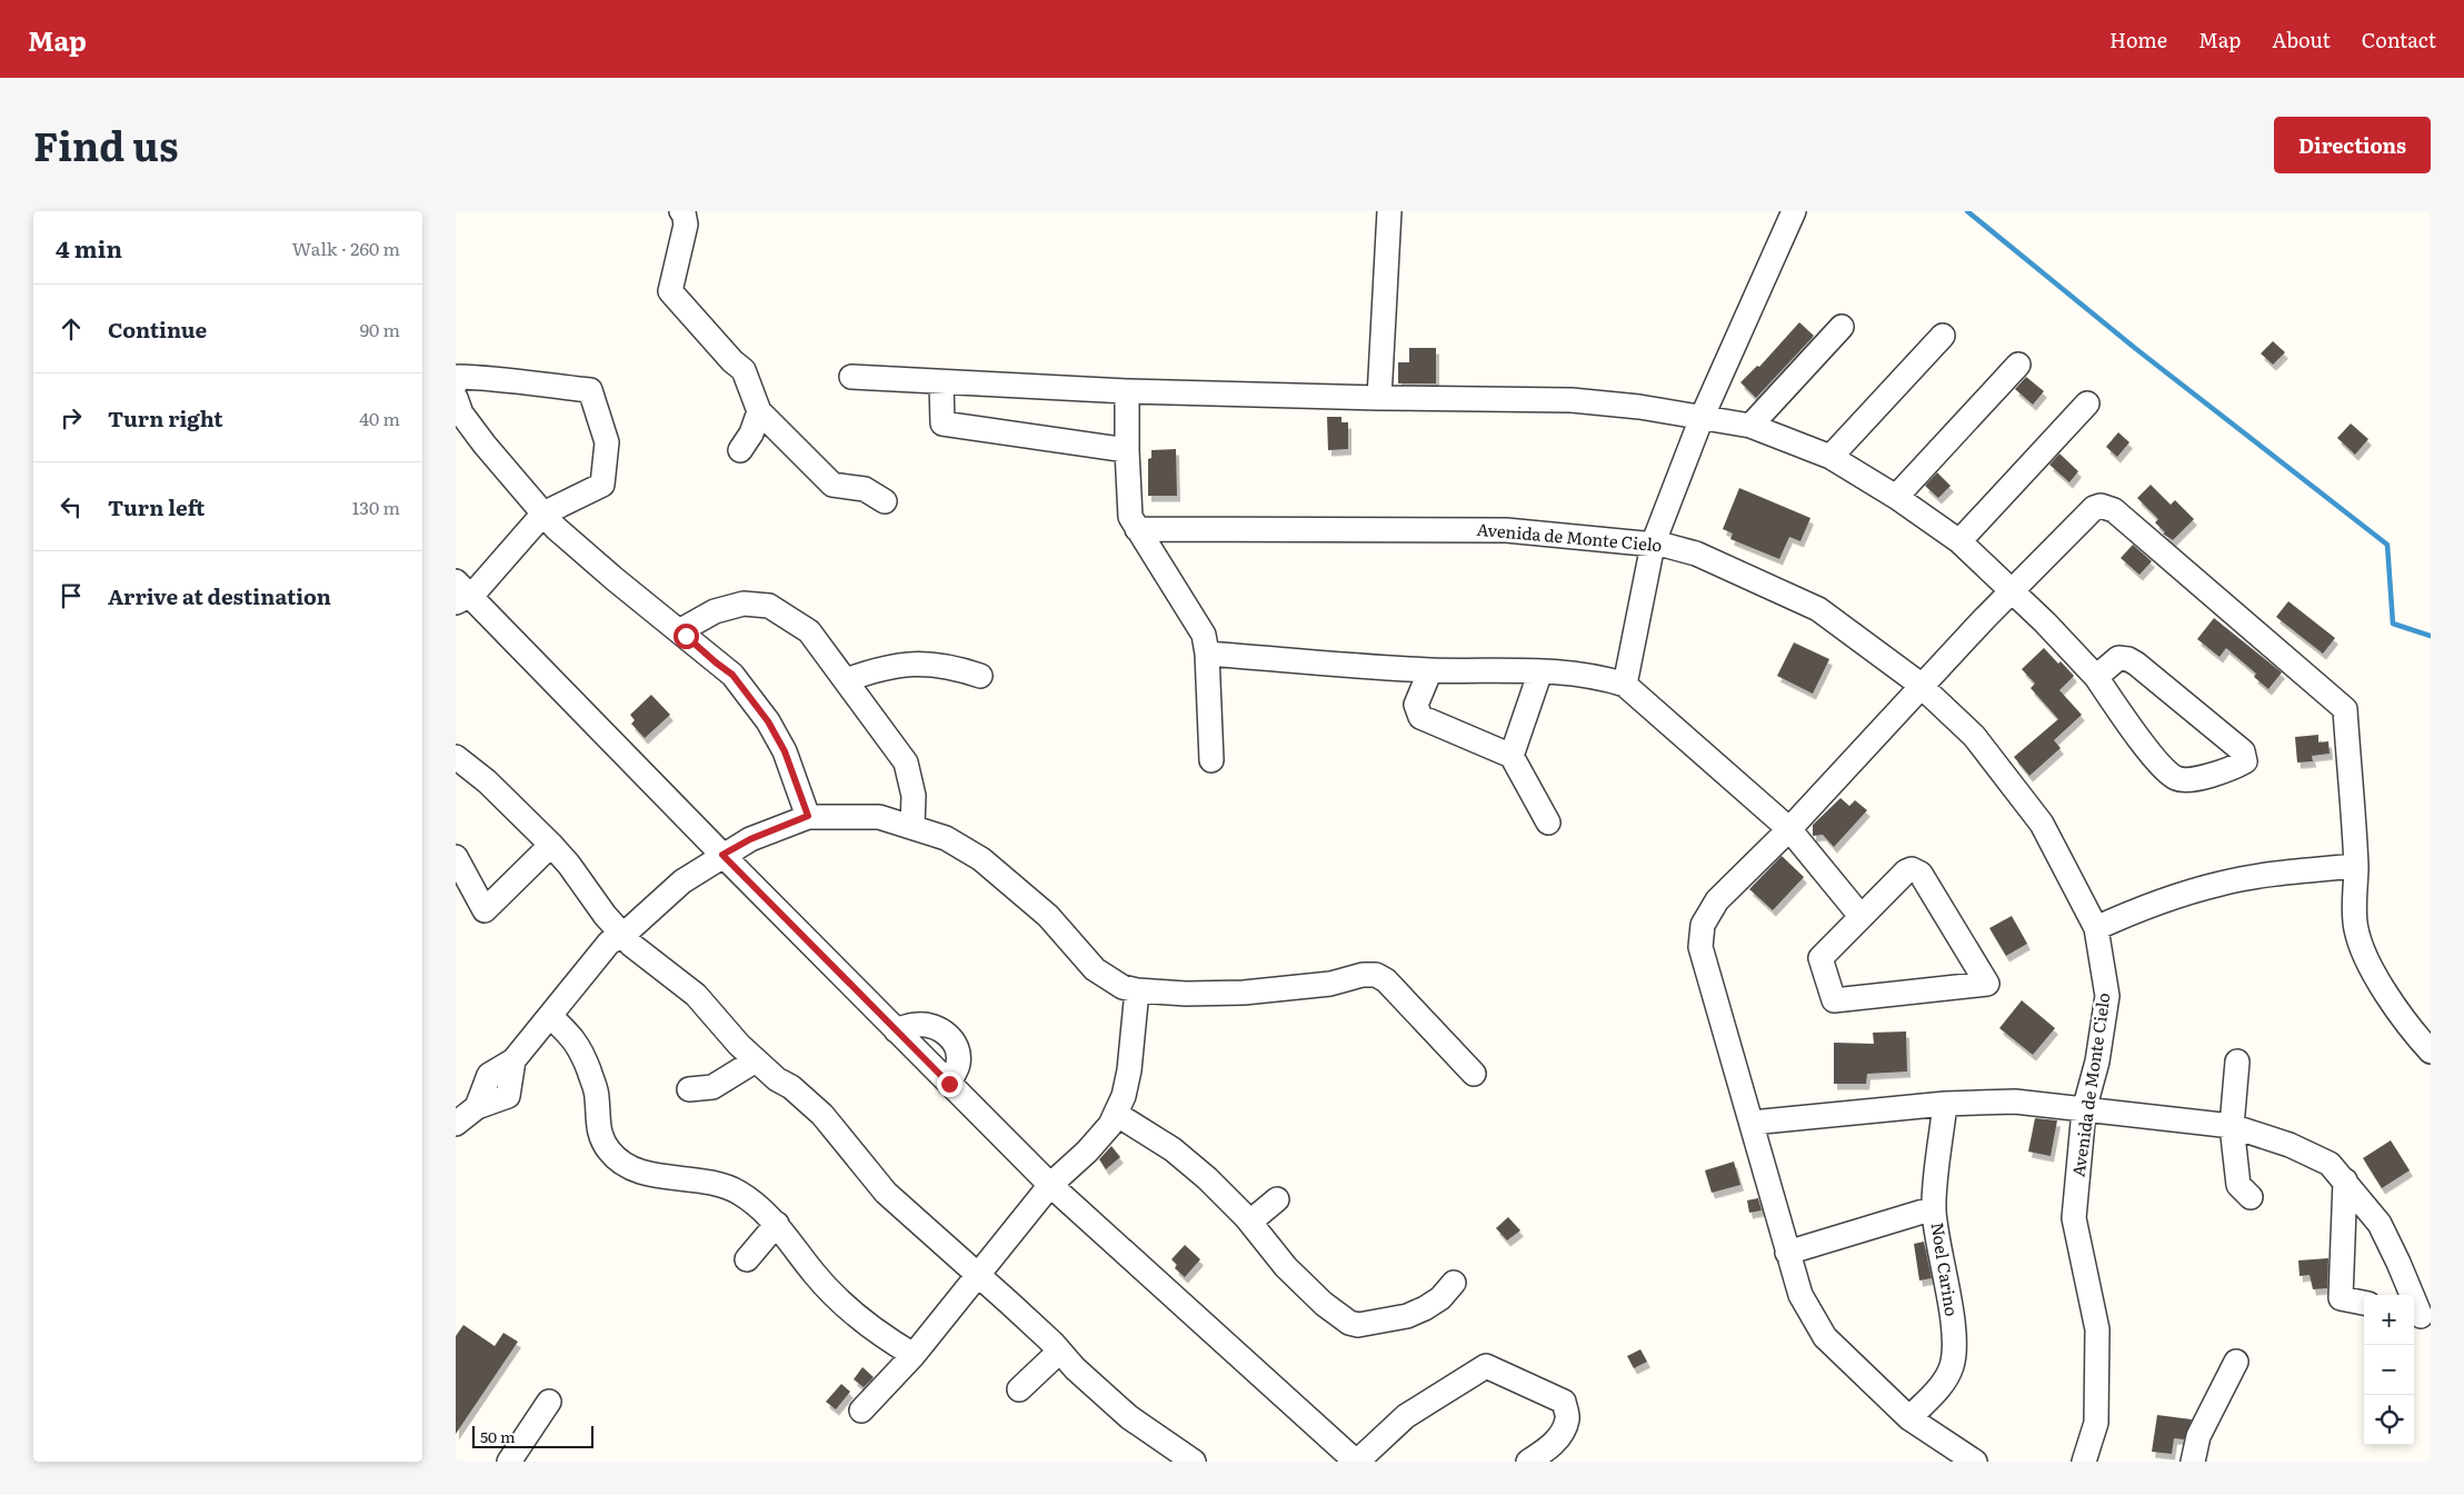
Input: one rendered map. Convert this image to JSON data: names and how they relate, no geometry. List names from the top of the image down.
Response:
{
  "streets": {
    "street": ["Avenida de Monte Cielo", "Noel Carino"]
  },
  "scale_bar": "50 m",
  "page": {
    "header": "Map",
    "nav": [
      "Home",
      "Map",
      "About",
      "Contact"
    ],
    "title": "Find us",
    "buttons": "Directions",
    "heading": ["4 min", "Walk · 260 m"],
    "list": [
      ["Continue", "90 m"],
      ["Turn right", "40 m"],
      ["Turn left", "130 m"],
      "Arrive at destination"
    ],
    "map_buttons": ["+", "−"],
    "scale": "50 m"
  }
}
